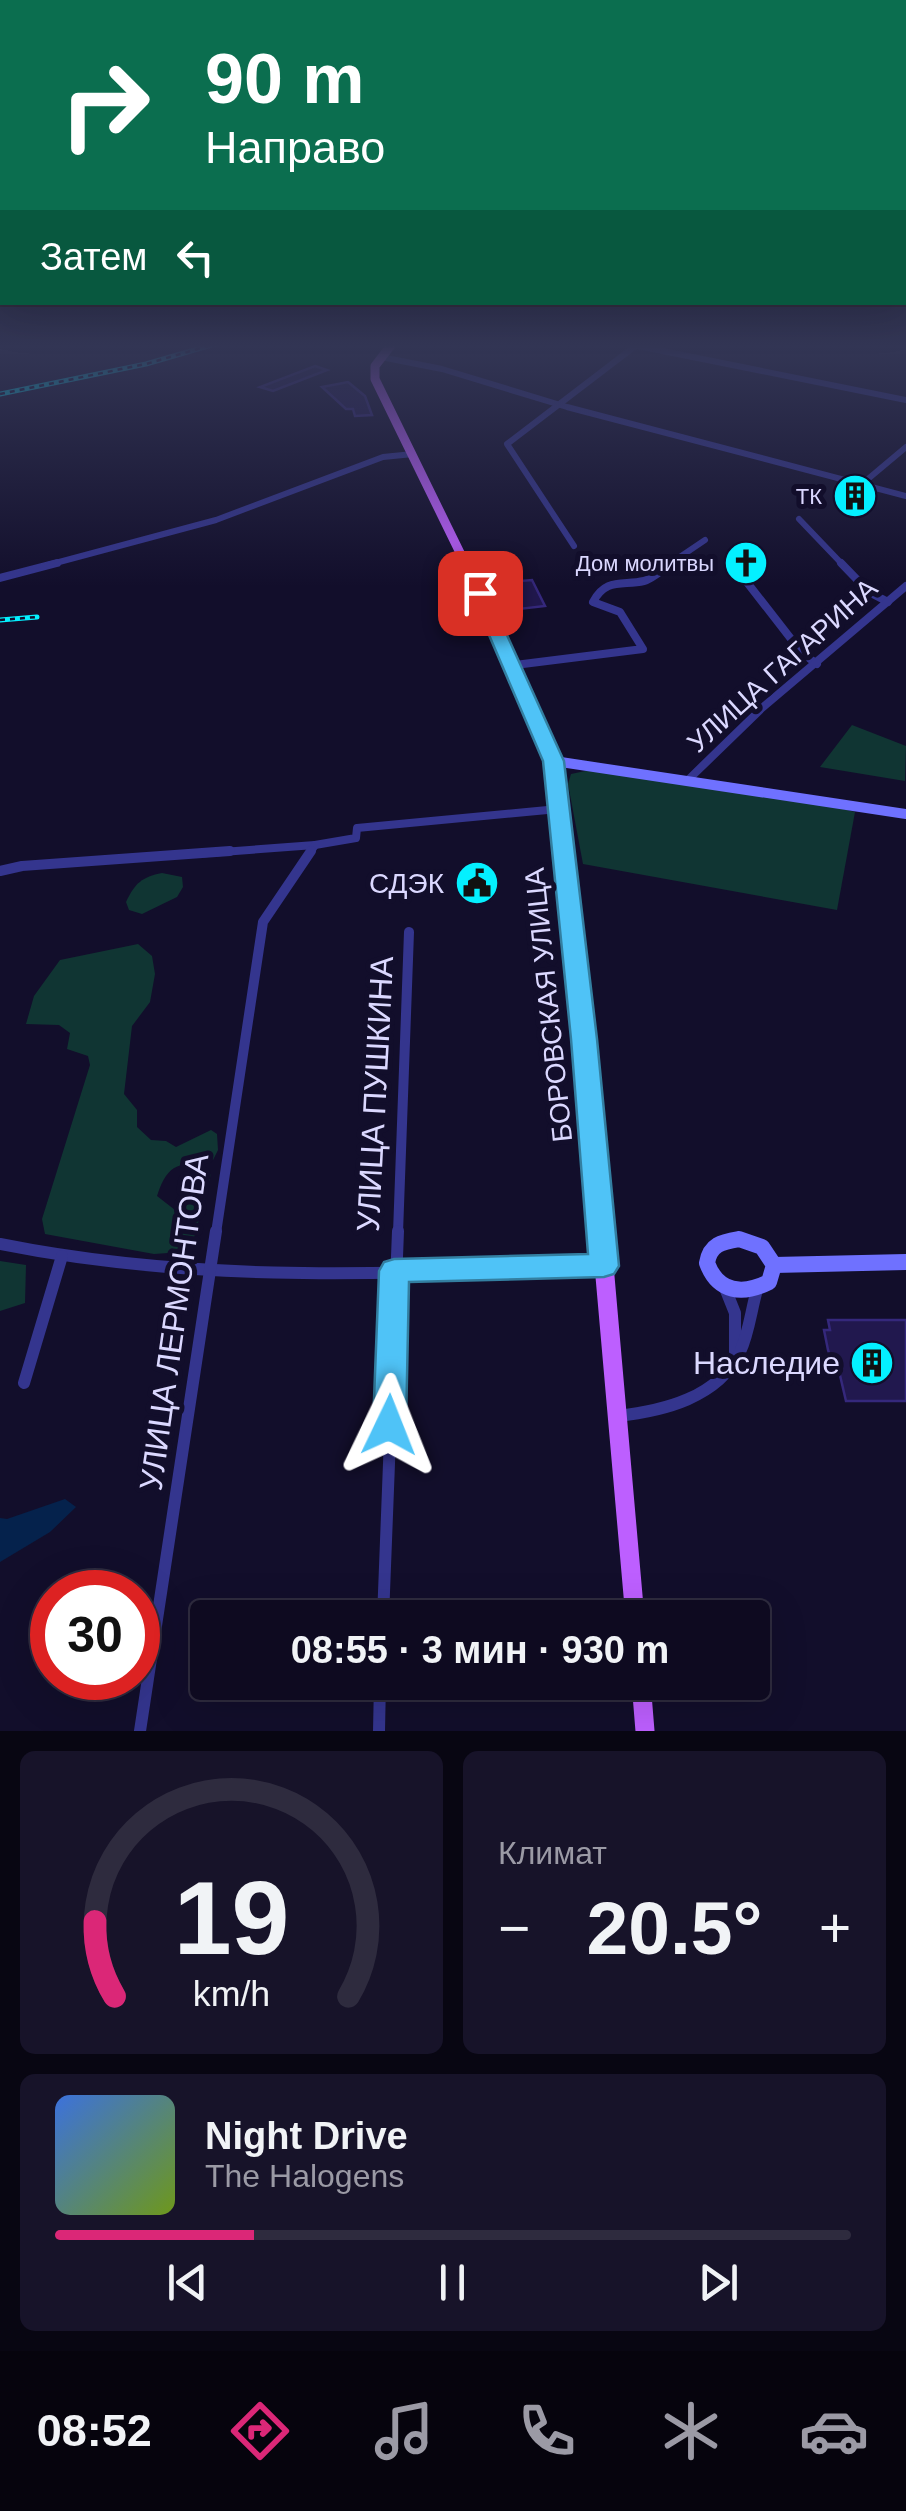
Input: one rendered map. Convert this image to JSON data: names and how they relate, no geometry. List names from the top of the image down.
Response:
{
  "streets": {
    "main road": ["БОРОВСКАЯ УЛИЦА"],
    "street": ["УЛИЦА ГАГАРИНА", "УЛИЦА ПУШКИНА", "УЛИЦА ЛЕРМОНТОВА"]
  },
  "crossings": [
    ["УЛИЦА ГАГАРИНА", "БОРОВСКАЯ УЛИЦА"]
  ],
  "places": {
    "building": ["ТК", "Наследие"],
    "church": ["Дом молитвы"],
    "public building": ["СДЭК"]
  },
  "page": {
    "turn": ["90 m", "Направо"],
    "then": "Затем",
    "limit": "30",
    "trip": "08:55 · 3 мин · 930 m",
    "tile": "Климат",
    "heat": ["−", "20.5°", "+"],
    "song": ["Night Drive", "The Halogens"],
    "tabs": "08:52",
    "gauge": ["19", "km/h"]
  }
}
